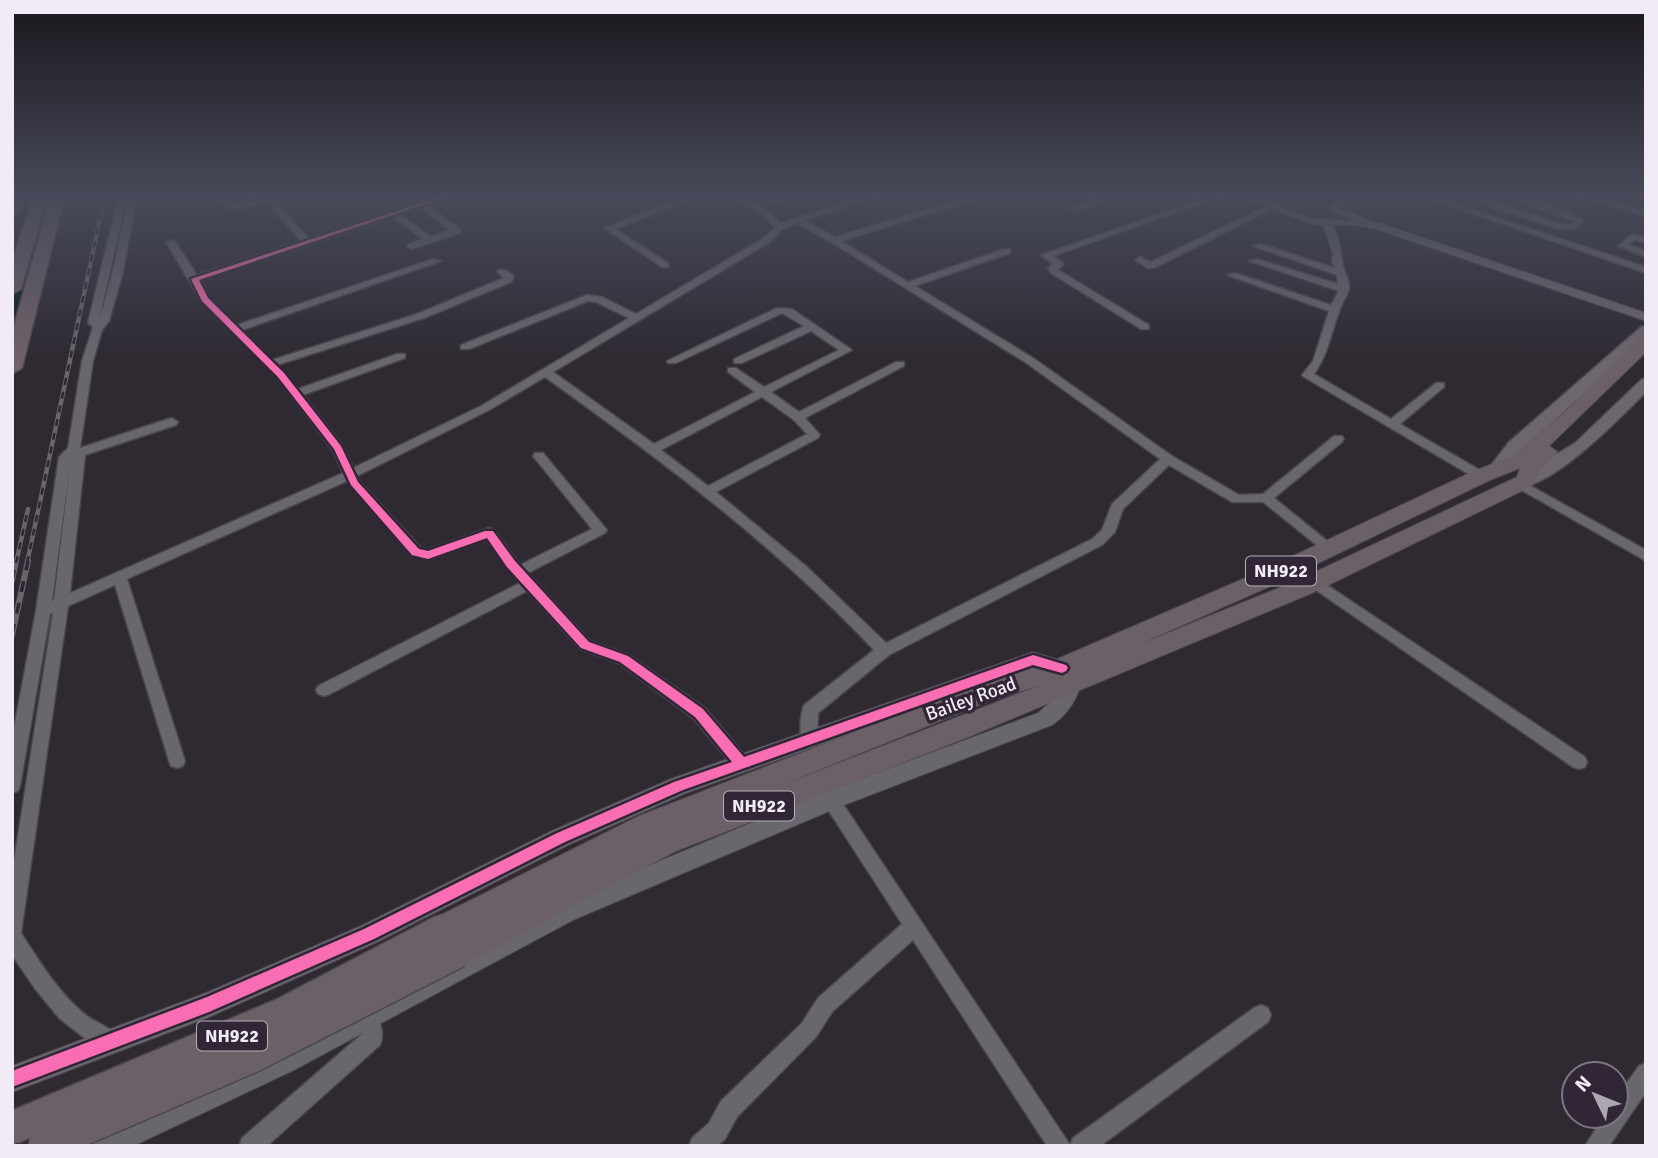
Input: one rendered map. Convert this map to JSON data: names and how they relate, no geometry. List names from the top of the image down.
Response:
{
  "streets": {
    "highway": ["NH922"],
    "cycle path": ["Bailey Road"]
  },
  "north": "top left"
}
